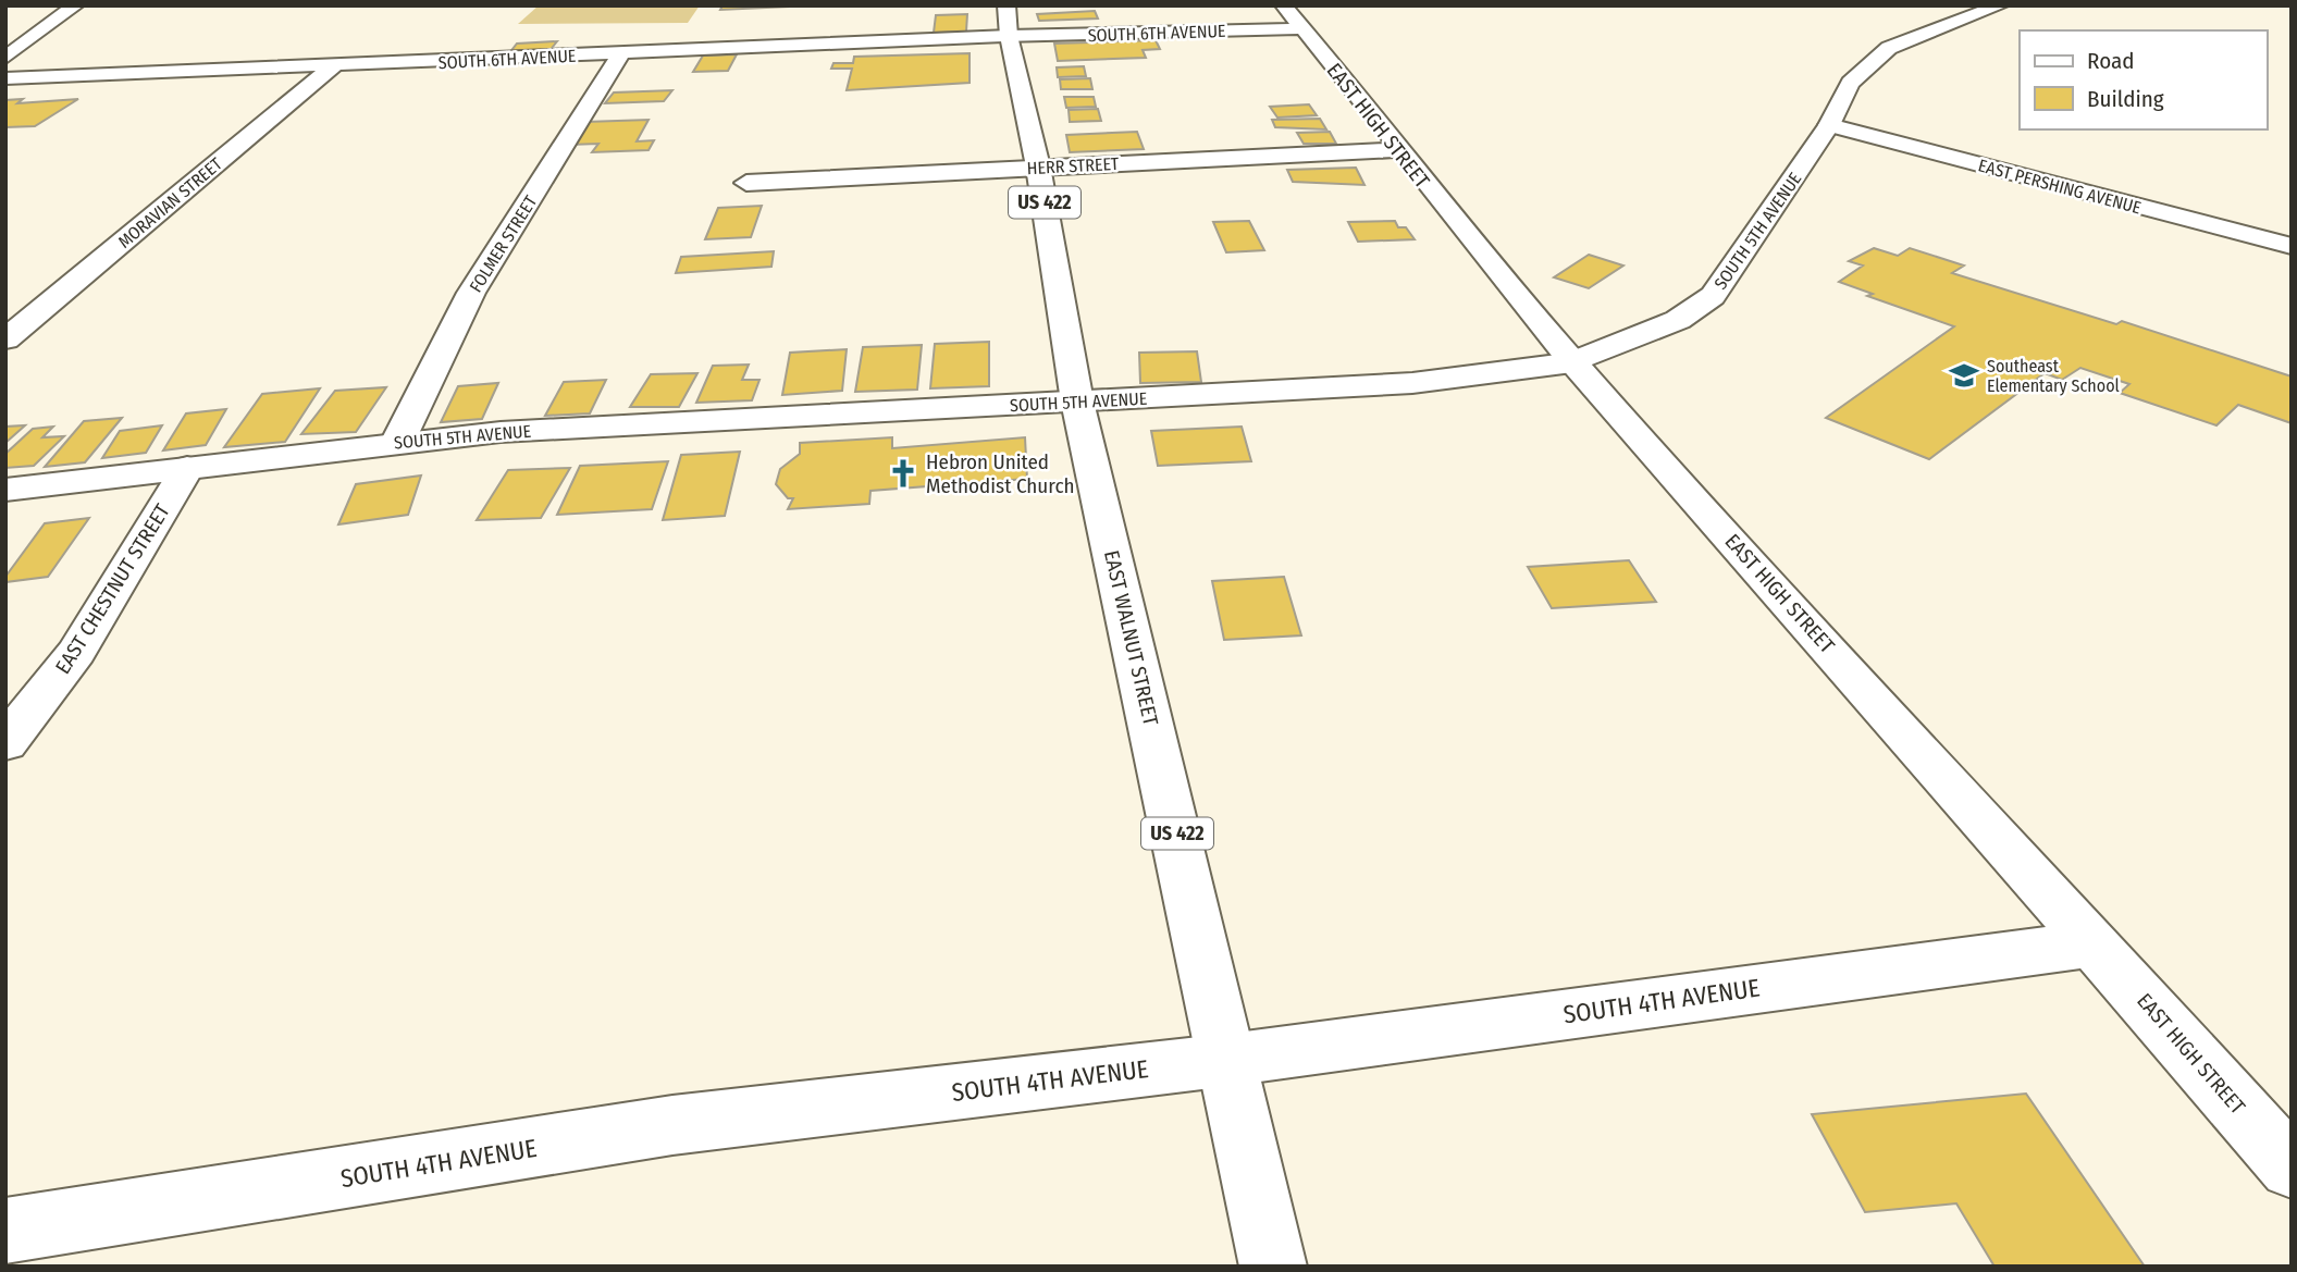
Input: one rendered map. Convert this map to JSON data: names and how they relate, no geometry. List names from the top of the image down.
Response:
{
  "streets": {
    "main road": [
      "SOUTH 6TH AVENUE",
      "EAST HIGH STREET",
      "HERR STREET",
      "EAST PERSHING AVENUE",
      "MORAVIAN STREET",
      "US 422",
      "SOUTH 5TH AVENUE",
      "FOLMER STREET",
      "EAST CHESTNUT STREET",
      "EAST WALNUT STREET",
      "SOUTH 4TH AVENUE"
    ]
  },
  "crossings": [
    ["SOUTH 6TH AVENUE", "EAST HIGH STREET"],
    ["SOUTH 6TH AVENUE", "MORAVIAN STREET"],
    ["SOUTH 6TH AVENUE", "FOLMER STREET"],
    ["SOUTH 6TH AVENUE", "EAST WALNUT STREET"],
    ["EAST HIGH STREET", "HERR STREET"],
    ["EAST HIGH STREET", "SOUTH 5TH AVENUE"],
    ["EAST HIGH STREET", "SOUTH 4TH AVENUE"],
    ["HERR STREET", "EAST WALNUT STREET"],
    ["EAST PERSHING AVENUE", "SOUTH 5TH AVENUE"],
    ["SOUTH 5TH AVENUE", "FOLMER STREET"],
    ["SOUTH 5TH AVENUE", "EAST CHESTNUT STREET"],
    ["SOUTH 5TH AVENUE", "EAST WALNUT STREET"],
    ["EAST WALNUT STREET", "SOUTH 4TH AVENUE"]
  ],
  "places": {
    "school or university": ["Southeast Elementary School"],
    "church": ["Hebron United Methodist Church"]
  },
  "legend": ["Road", "Building"]
}
